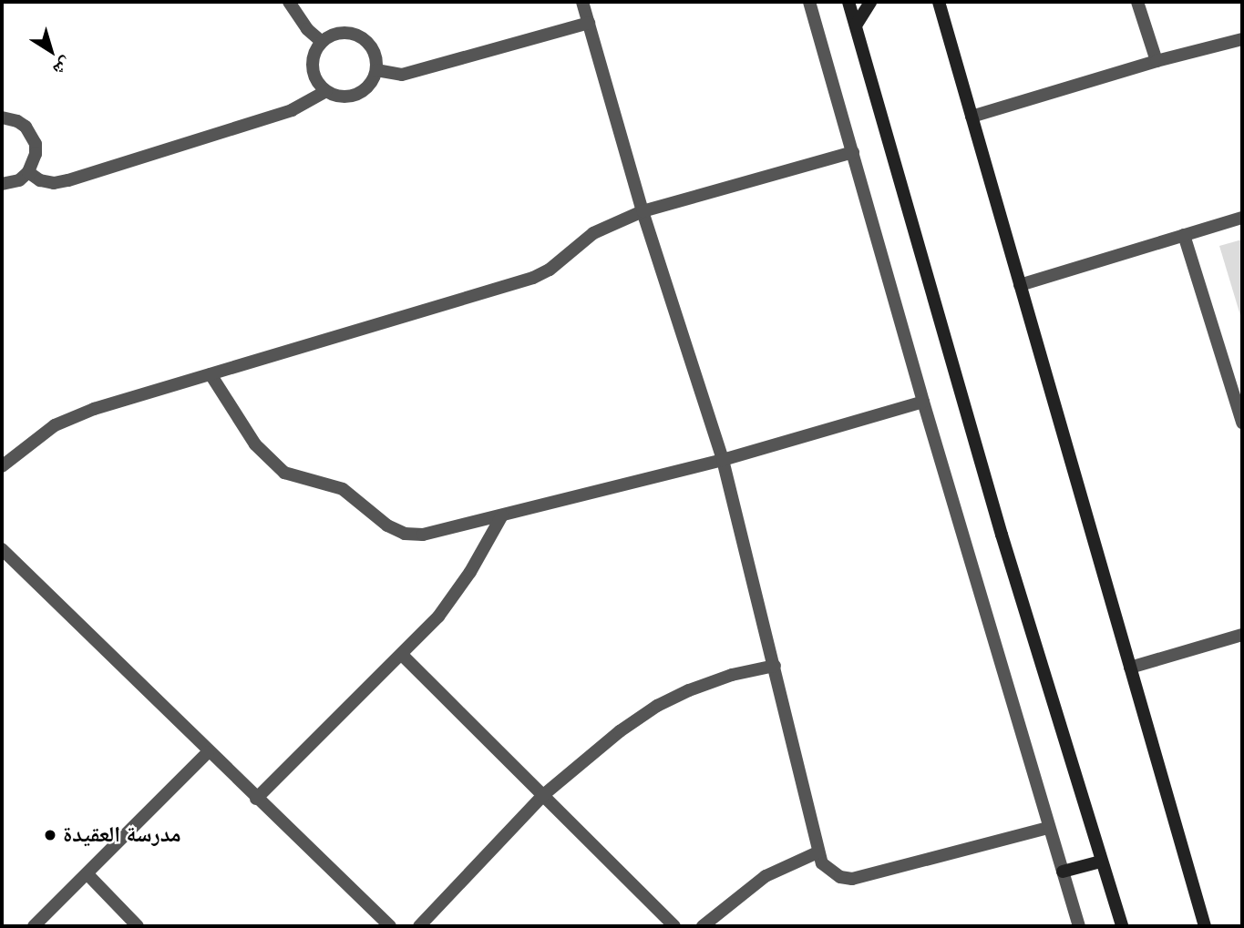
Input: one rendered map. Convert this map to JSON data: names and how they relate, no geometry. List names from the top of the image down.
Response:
{
  "places": ["مدرسة العقيدة"],
  "north": "bottom right"
}
